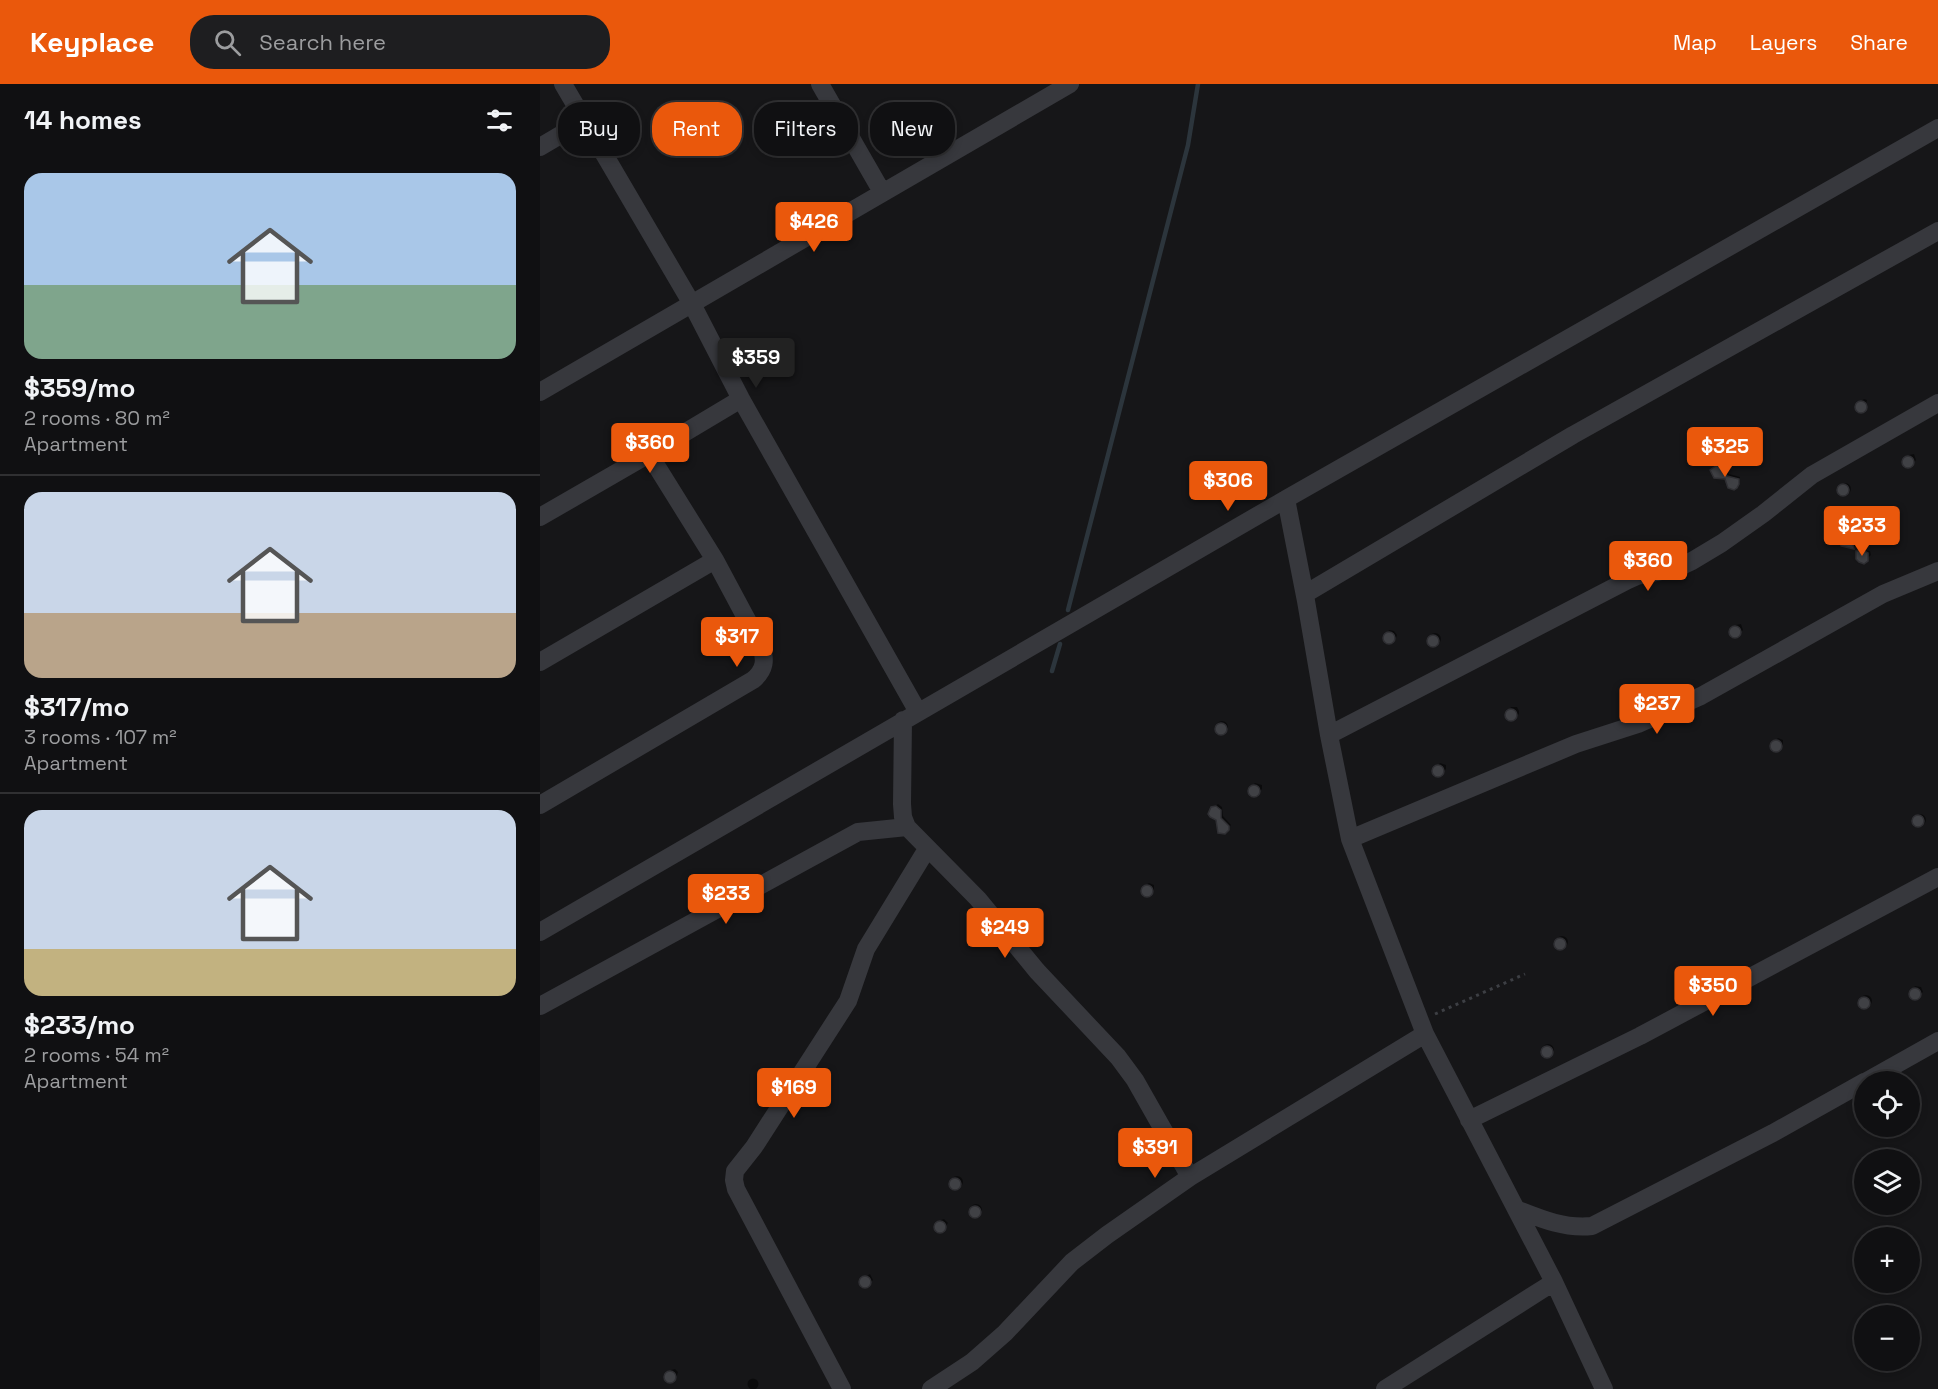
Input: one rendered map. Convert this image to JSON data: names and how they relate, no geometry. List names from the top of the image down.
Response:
{
  "page": {
    "header": "Keyplace",
    "search": "Search here",
    "nav": ["Map", "Layers", "Share"],
    "heading": "14 homes",
    "chip": [
      "Buy",
      "Rent",
      "Filters",
      "New"
    ],
    "list": [
      {
        "name": "$359/mo",
        "note": "2 rooms · 80 m² · Apartment"
      },
      {
        "name": "$317/mo",
        "note": "3 rooms · 107 m² · Apartment"
      },
      {
        "name": "$233/mo",
        "note": "2 rooms · 54 m² · Apartment"
      }
    ],
    "price": [
      "$426",
      "$359",
      "$360",
      "$325",
      "$306",
      "$233",
      "$360",
      "$317",
      "$237",
      "$233",
      "$249",
      "$350",
      "$169",
      "$391"
    ],
    "map_buttons": ["+", "−"]
  }
}
